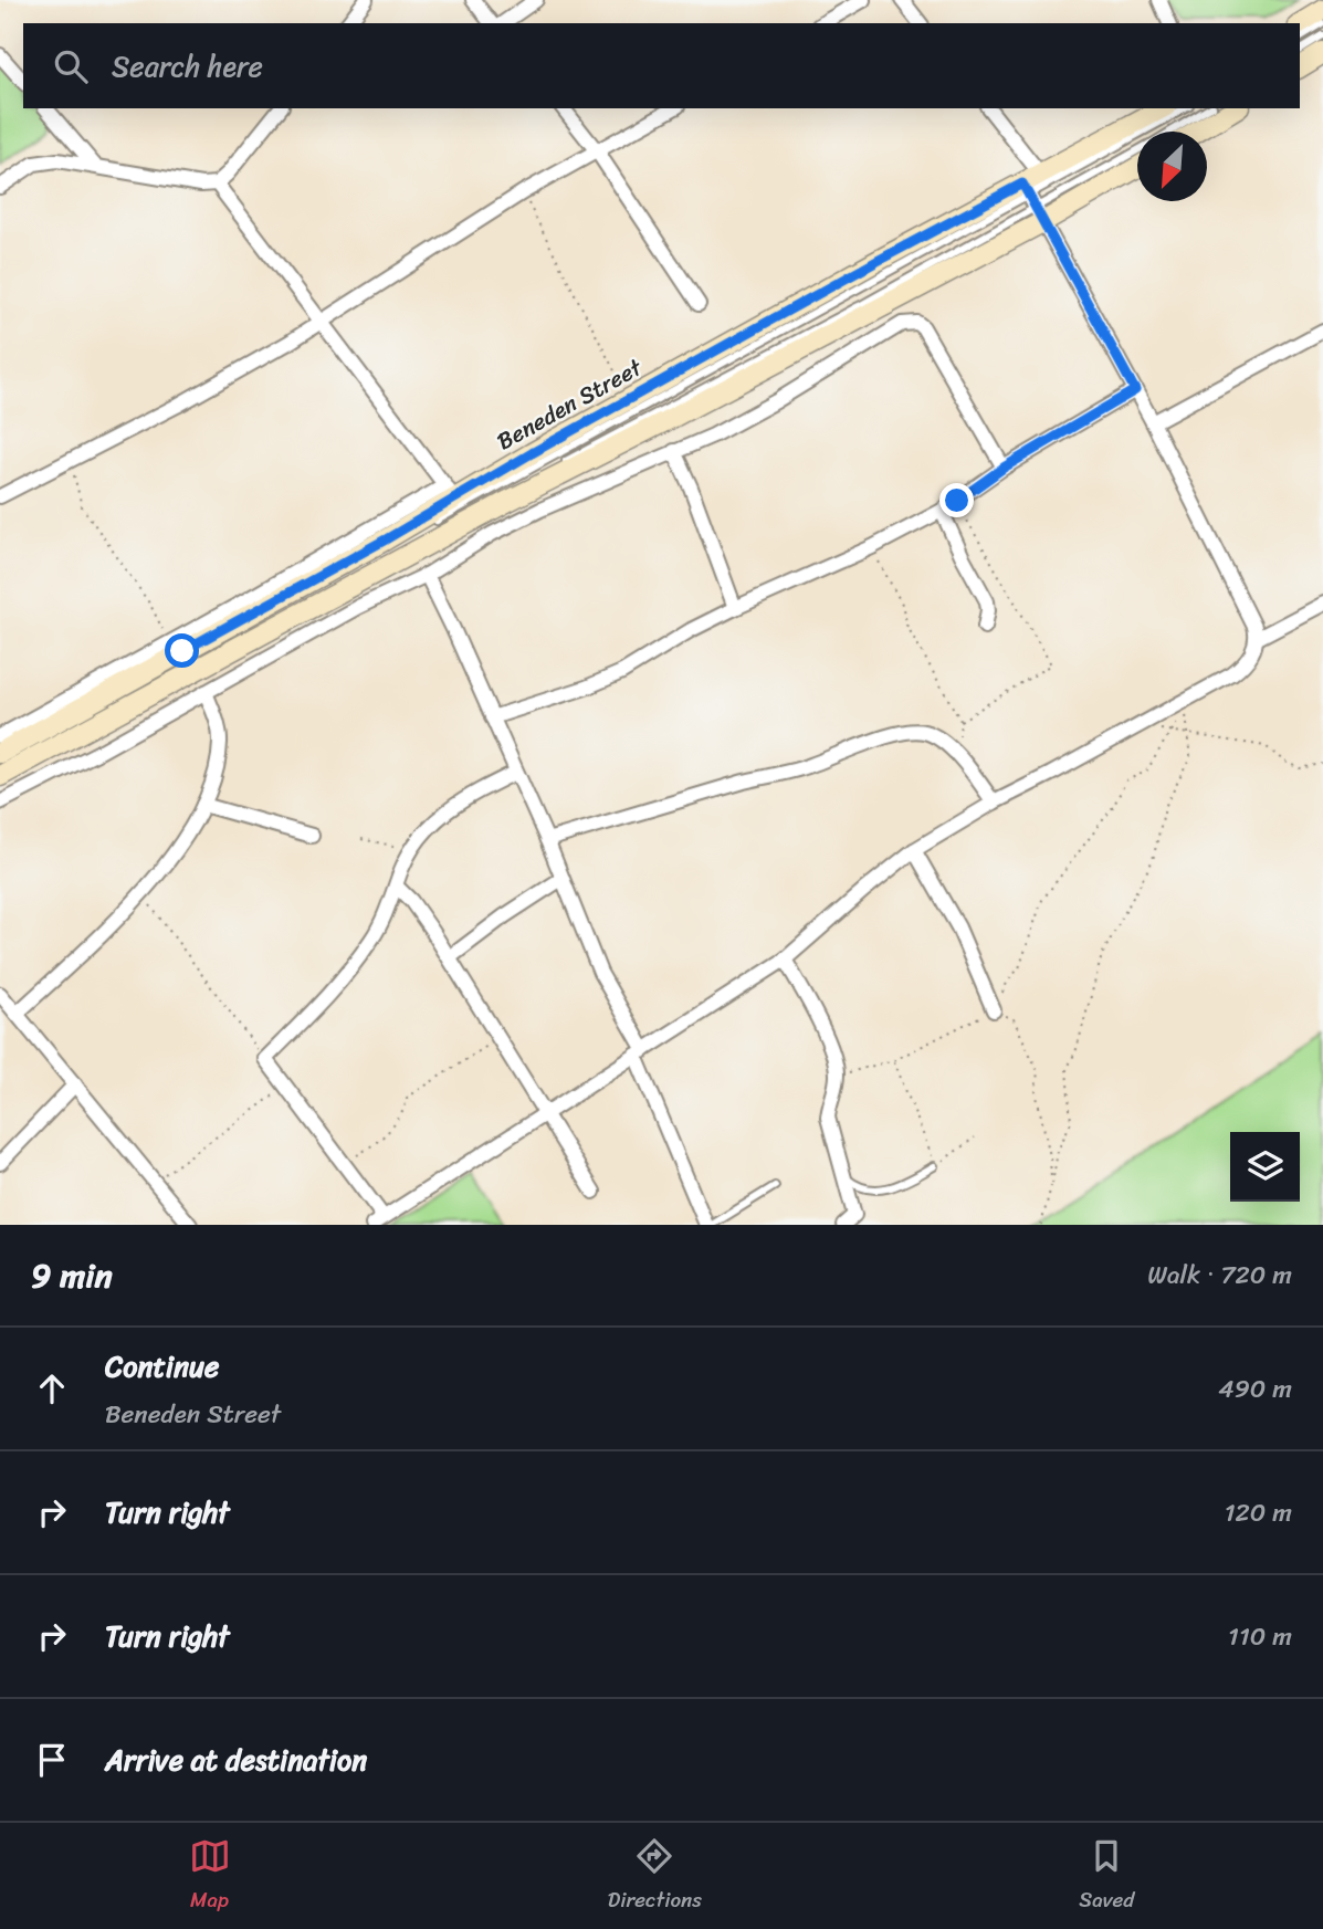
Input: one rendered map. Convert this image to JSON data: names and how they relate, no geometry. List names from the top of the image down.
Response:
{
  "streets": {
    "main road": ["Beneden Street"]
  },
  "north": "bottom left",
  "page": {
    "search": "Search here",
    "heading": ["9 min", "Walk · 720 m"],
    "list": [
      ["Continue", "Beneden Street", "490 m"],
      ["Turn right", "120 m"],
      ["Turn right", "110 m"],
      "Arrive at destination"
    ],
    "nav": ["Map", "Directions", "Saved"]
  }
}
